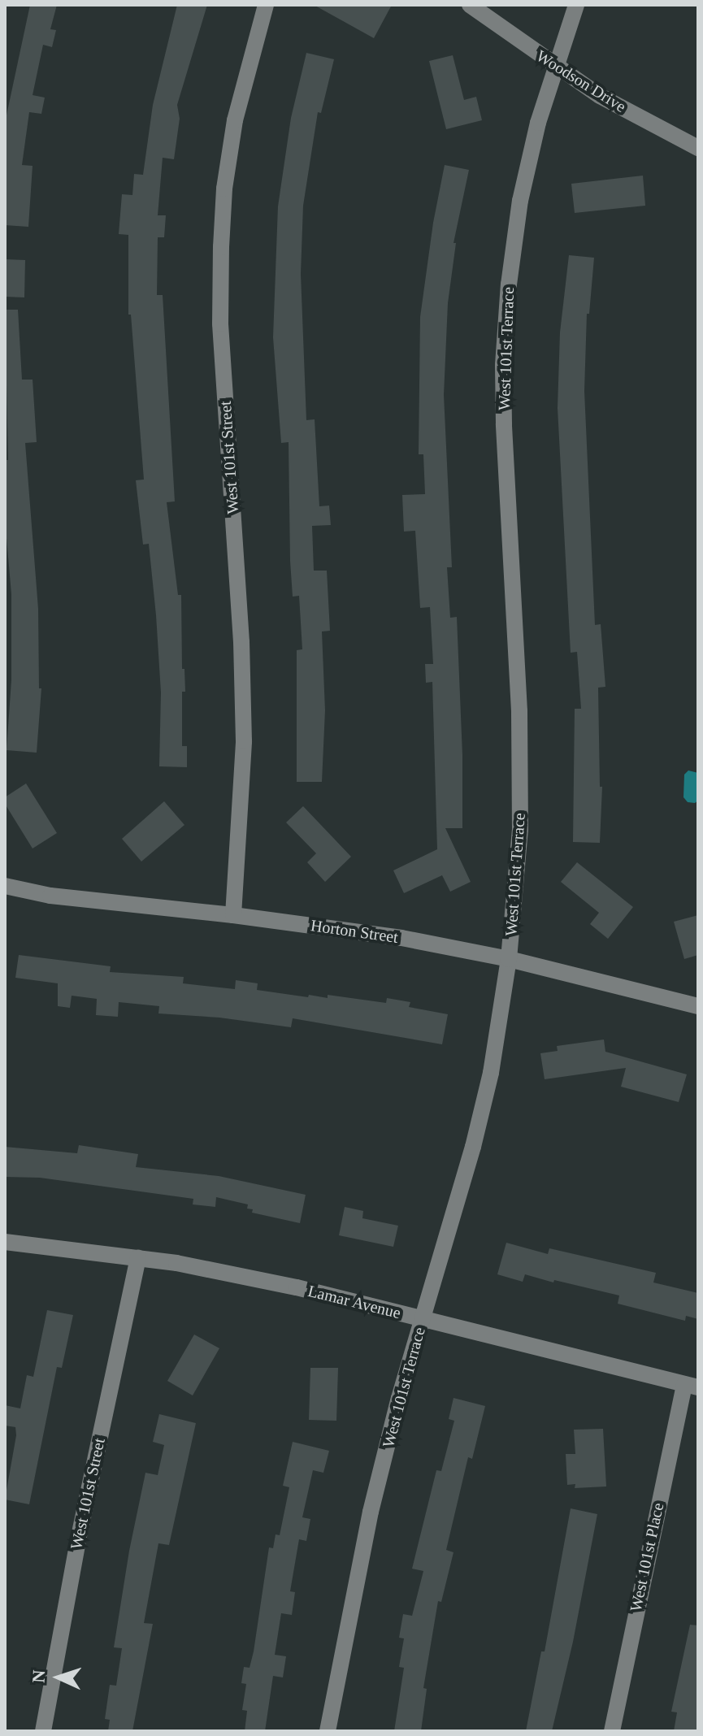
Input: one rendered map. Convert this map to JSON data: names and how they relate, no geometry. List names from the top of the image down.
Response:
{
  "streets": {
    "street": [
      "Woodson Drive",
      "West 101st Terrace",
      "West 101st Street",
      "Horton Street",
      "Lamar Avenue",
      "West 101st Place"
    ]
  },
  "crossings": [
    ["Woodson Drive", "West 101st Terrace"],
    ["West 101st Terrace", "Horton Street"],
    ["West 101st Terrace", "Lamar Avenue"],
    ["West 101st Street", "Horton Street"],
    ["West 101st Street", "Lamar Avenue"],
    ["Lamar Avenue", "West 101st Place"]
  ],
  "north": "left"
}
